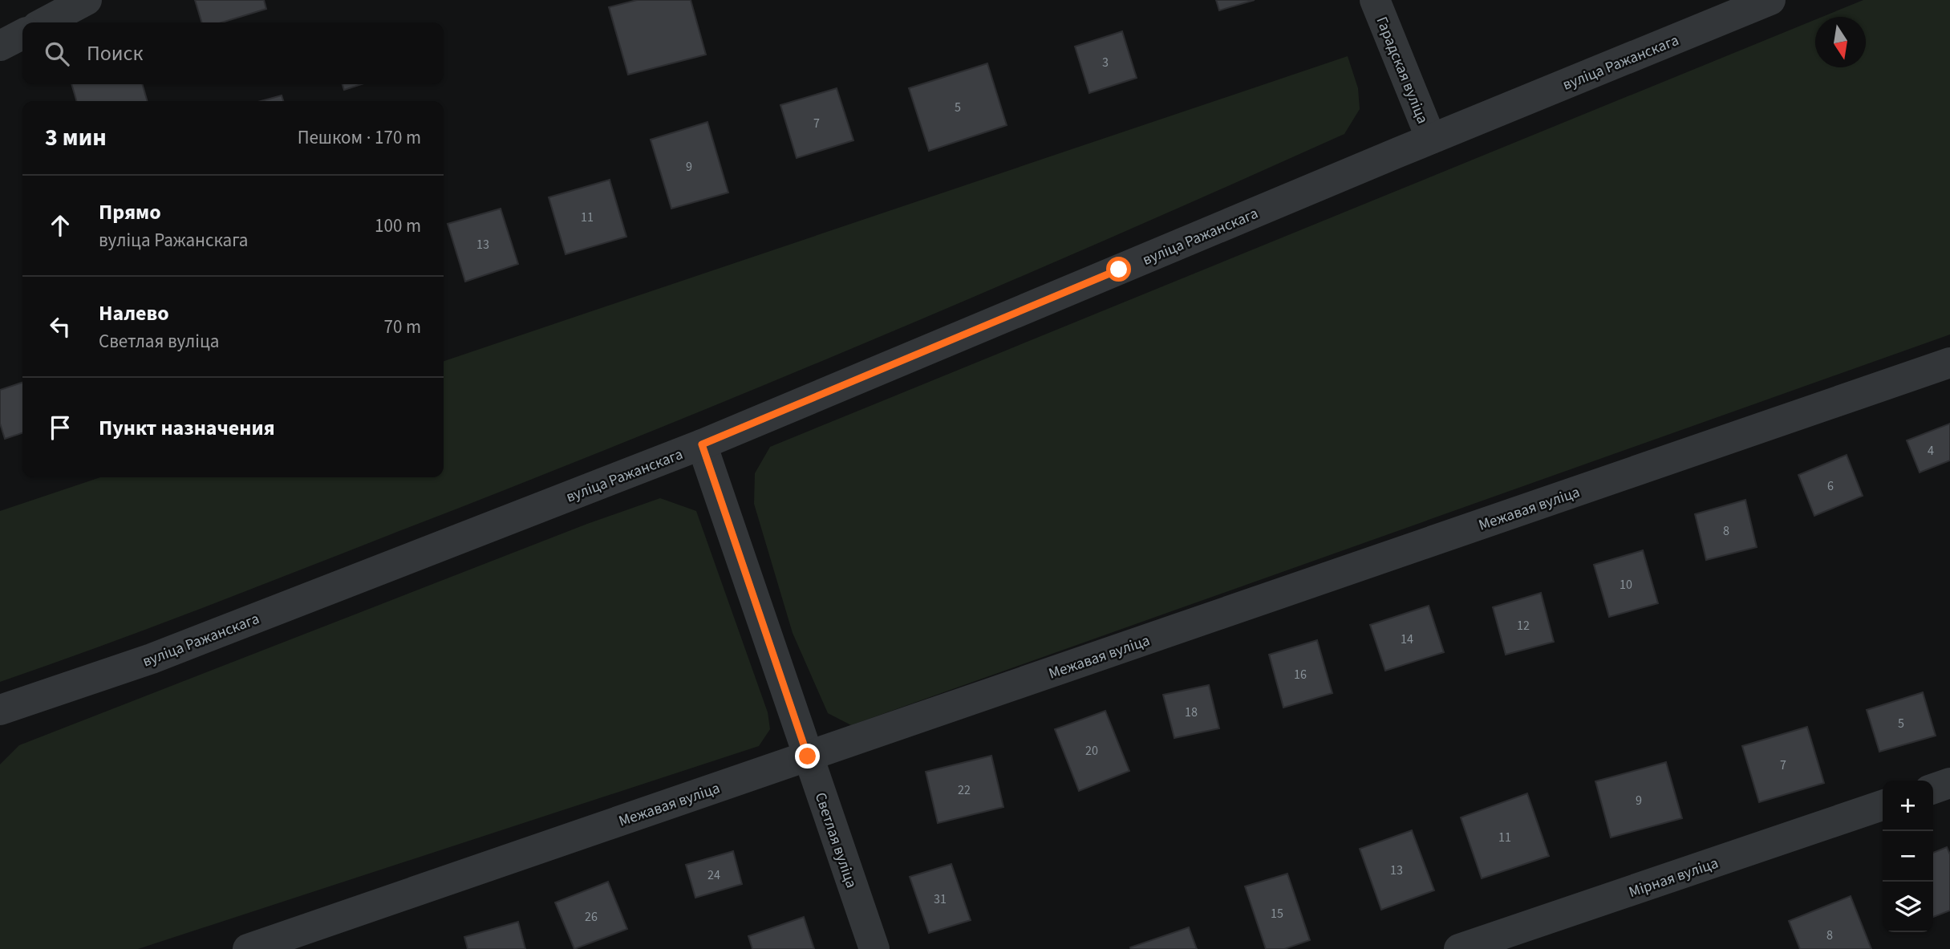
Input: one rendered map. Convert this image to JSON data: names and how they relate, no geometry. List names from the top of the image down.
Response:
{
  "streets": {
    "street": [
      "вуліца Ражанскага",
      "Гарадская вуліца",
      "Межавая вуліца",
      "Светлая вуліца",
      "Мірная вуліца"
    ]
  },
  "crossings": [
    ["вуліца Ражанскага", "Гарадская вуліца"],
    ["вуліца Ражанскага", "Светлая вуліца"],
    ["Межавая вуліца", "Светлая вуліца"]
  ],
  "house_numbers": [
    "3",
    "5",
    "7",
    "9",
    "11",
    "13",
    "4",
    "6",
    "8",
    "10",
    "12",
    "14",
    "16",
    "18",
    "5",
    "20",
    "7",
    "22",
    "9",
    "11",
    "13",
    "24",
    "31",
    "15",
    "26",
    "8"
  ],
  "north": "bottom",
  "page": {
    "search": "Поиск",
    "heading": ["3 мин", "Пешком · 170 m"],
    "list": [
      ["Прямо", "вуліца Ражанскага", "100 m"],
      ["Налево", "Светлая вуліца", "70 m"],
      "Пункт назначения"
    ],
    "map_buttons": ["+", "−"]
  }
}
